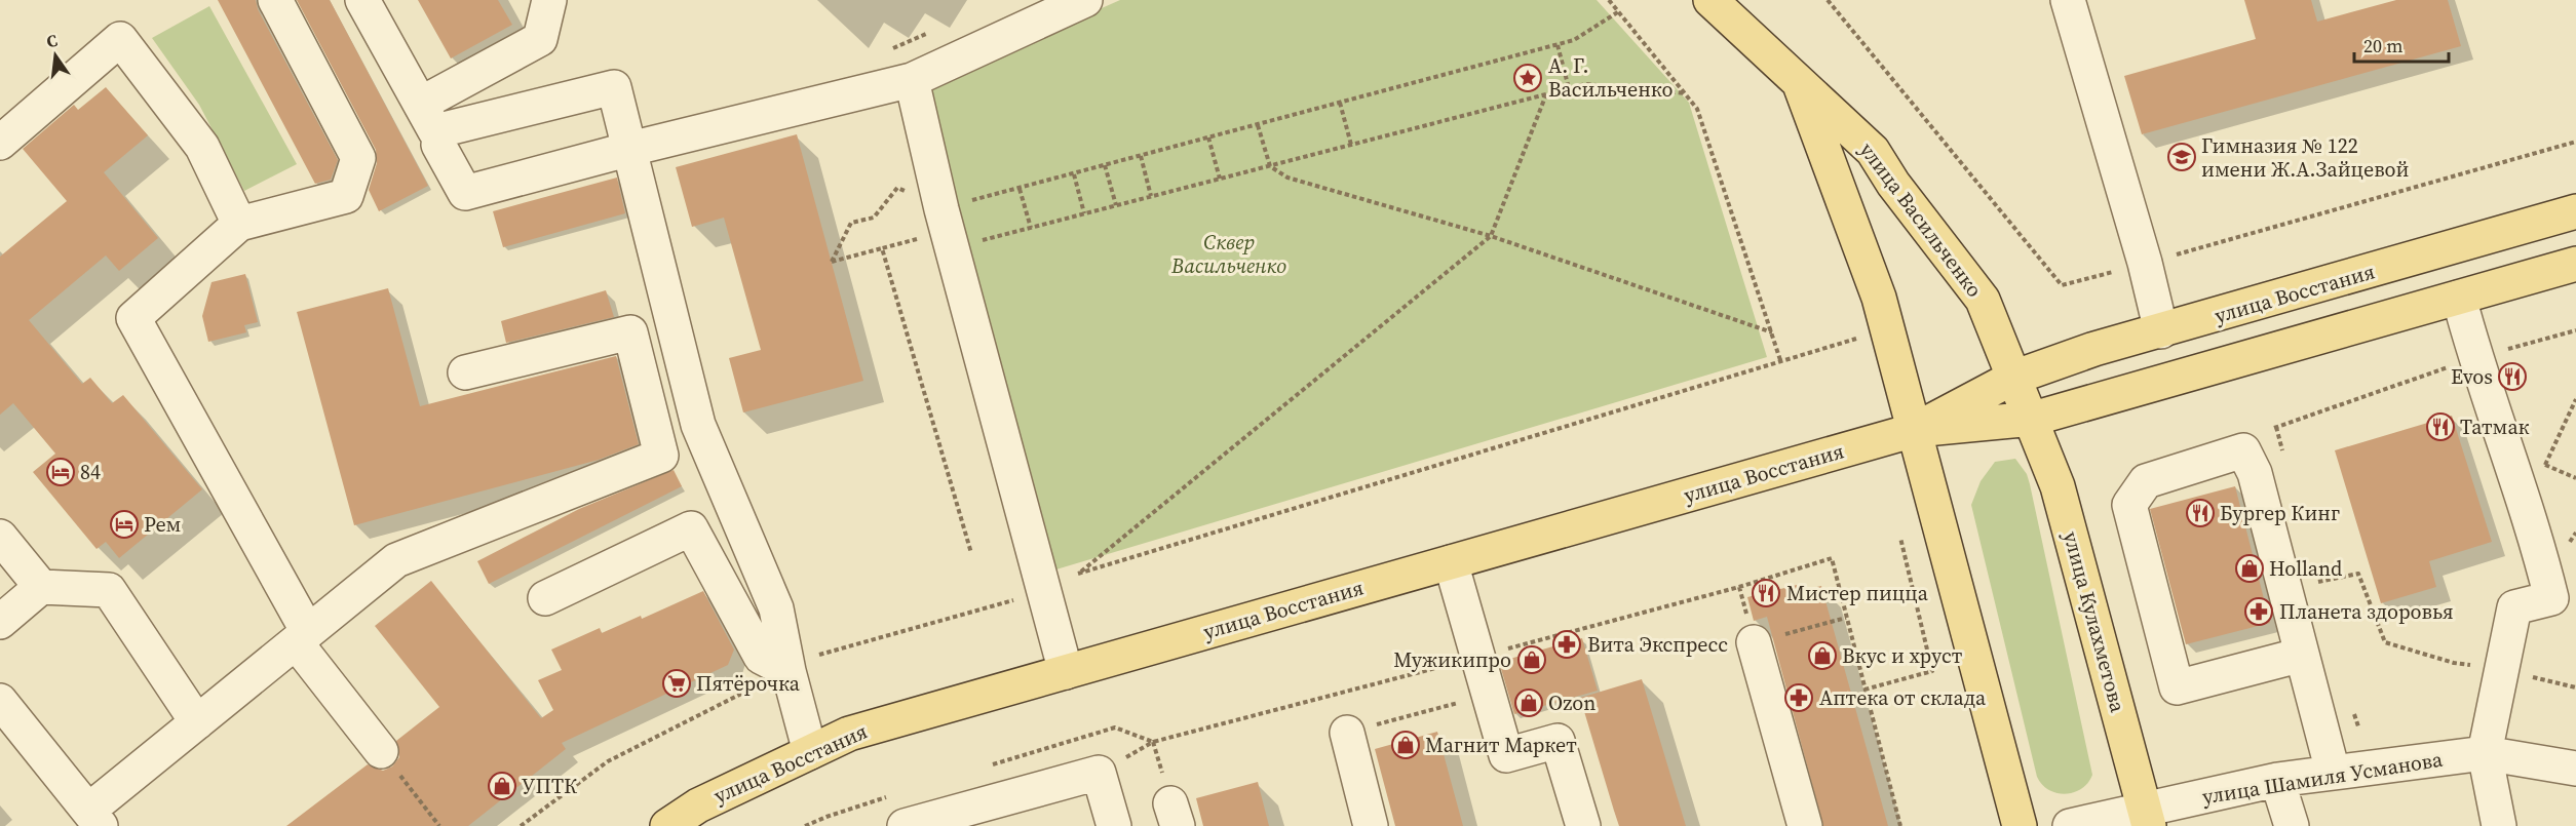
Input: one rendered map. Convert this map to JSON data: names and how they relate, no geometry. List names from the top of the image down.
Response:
{
  "streets": {
    "main road": ["улица Васильченко", "улица Восстания", "улица Кулахметова"],
    "street": ["улица Шамиля Усманова"]
  },
  "crossings": [
    ["улица Васильченко", "улица Восстания"],
    ["улица Восстания", "улица Кулахметова"],
    ["улица Кулахметова", "улица Шамиля Усманова"]
  ],
  "parks": ["Сквер Васильченко"],
  "places": {
    "place": ["А. Г. Васильченко"],
    "school or university": ["Гимназия № 122 имени Ж.А.Зайцевой"],
    "restaurant": [
      "Evos",
      "Татмак",
      "Бургер Кинг",
      "Мистер пицца"
    ],
    "hotel": ["84", "Рем"],
    "shop": [
      "Holland",
      "Вкус и хруст",
      "Мужикипро",
      "Ozon",
      "Магнит Маркет",
      "УПТК"
    ],
    "pharmacy": ["Планета здоровья", "Вита Экспресс", "Аптека от склада"],
    "supermarket": ["Пятёрочка"]
  },
  "scale_bar": "20 m",
  "north": "top"
}
